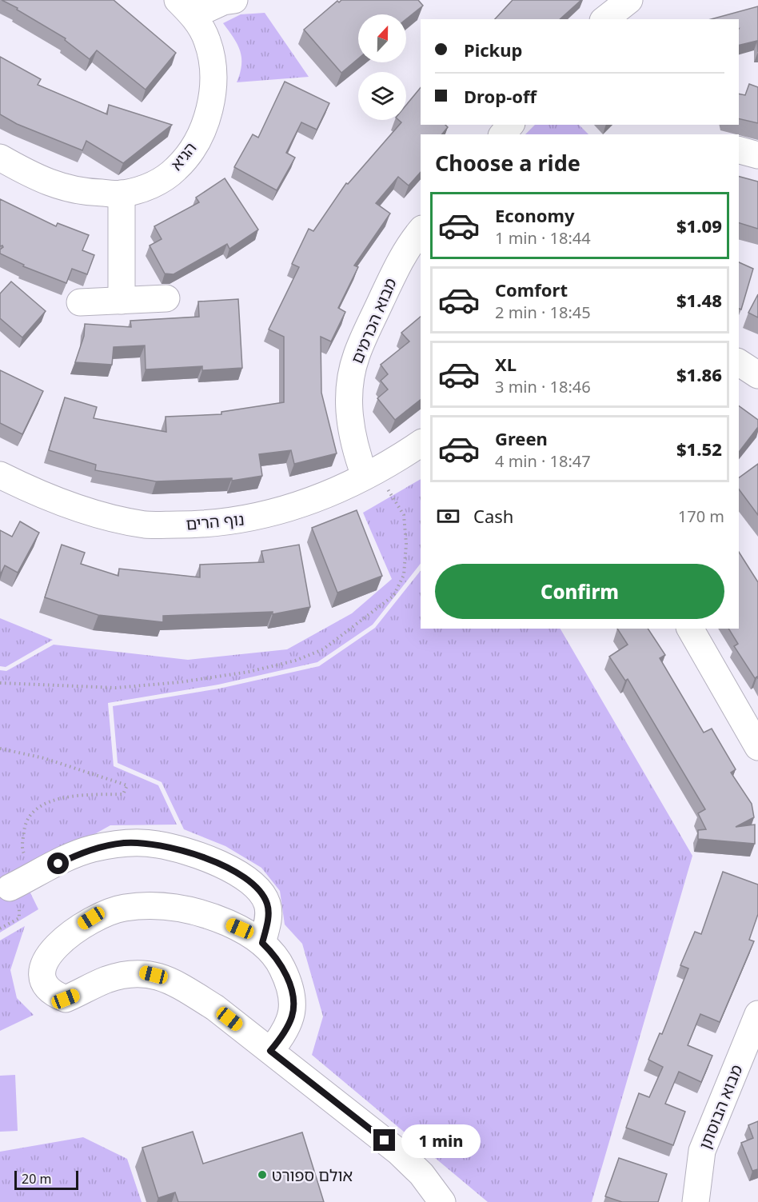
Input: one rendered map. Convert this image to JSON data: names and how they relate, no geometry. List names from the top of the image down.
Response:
{
  "streets": {
    "street": [
      "הגיא",
      "מבוא הכרמים",
      "נוף הרים",
      "מבוא הבוסתן"
    ]
  },
  "crossings": [
    ["מבוא הכרמים", "נוף הרים"]
  ],
  "places": ["אולם ספורט"],
  "scale_bar": "20 m",
  "north": "top",
  "page": {
    "banner": ["Pickup", "Drop-off"],
    "heading": "Choose a ride",
    "list": [
      {
        "name": "Economy",
        "note": "1 min · 18:44",
        "value": "$1.09"
      },
      {
        "name": "Comfort",
        "note": "2 min · 18:45",
        "value": "$1.48"
      },
      {
        "name": "XL",
        "note": "3 min · 18:46",
        "value": "$1.86"
      },
      {
        "name": "Green",
        "note": "4 min · 18:47",
        "value": "$1.52"
      }
    ],
    "pay": ["Cash", "170 m"],
    "buttons": "Confirm",
    "bubble": "1 min",
    "scale": "20 m"
  }
}
